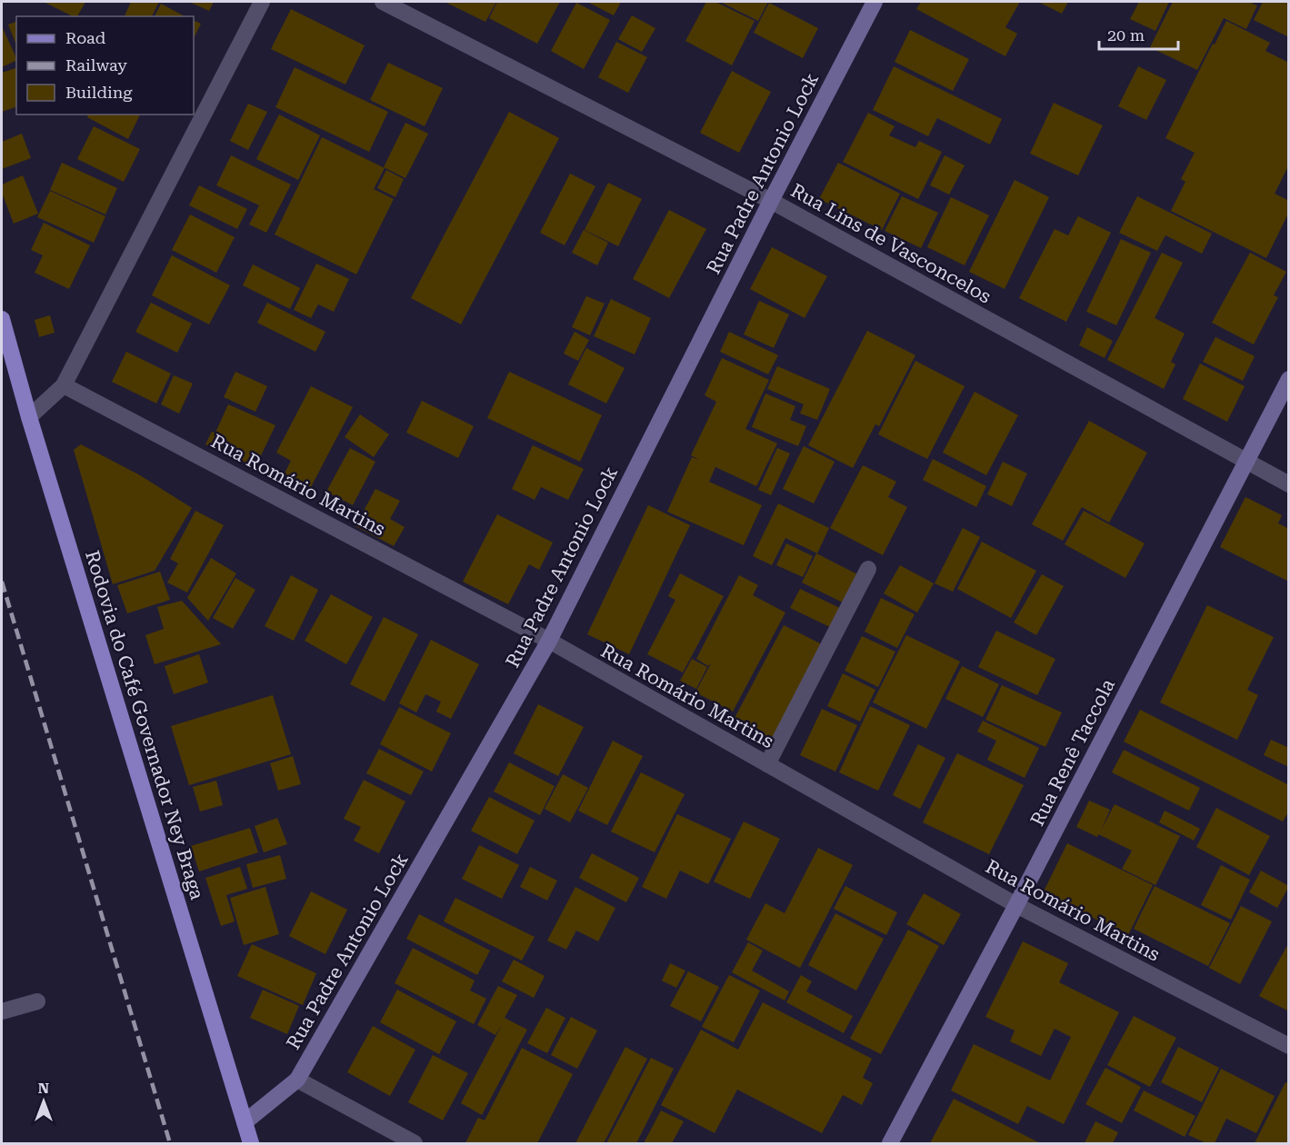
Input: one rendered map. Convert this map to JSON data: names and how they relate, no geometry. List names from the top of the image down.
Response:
{
  "streets": {
    "main road": ["Rua Padre Antonio Lock", "Rodovia do Café Governador Ney Braga", "Rua Renê Taccola"],
    "street": ["Rua Lins de Vasconcelos", "Rua Romário Martins"]
  },
  "crossings": [
    ["Rua Padre Antonio Lock", "Rua Lins de Vasconcelos"],
    ["Rua Padre Antonio Lock", "Rua Romário Martins"],
    ["Rua Padre Antonio Lock", "Rodovia do Café Governador Ney Braga"],
    ["Rua Lins de Vasconcelos", "Rua Renê Taccola"],
    ["Rua Romário Martins", "Rua Renê Taccola"]
  ],
  "legend": ["Road", "Railway", "Building"],
  "scale_bar": "20 m",
  "north": "top"
}
